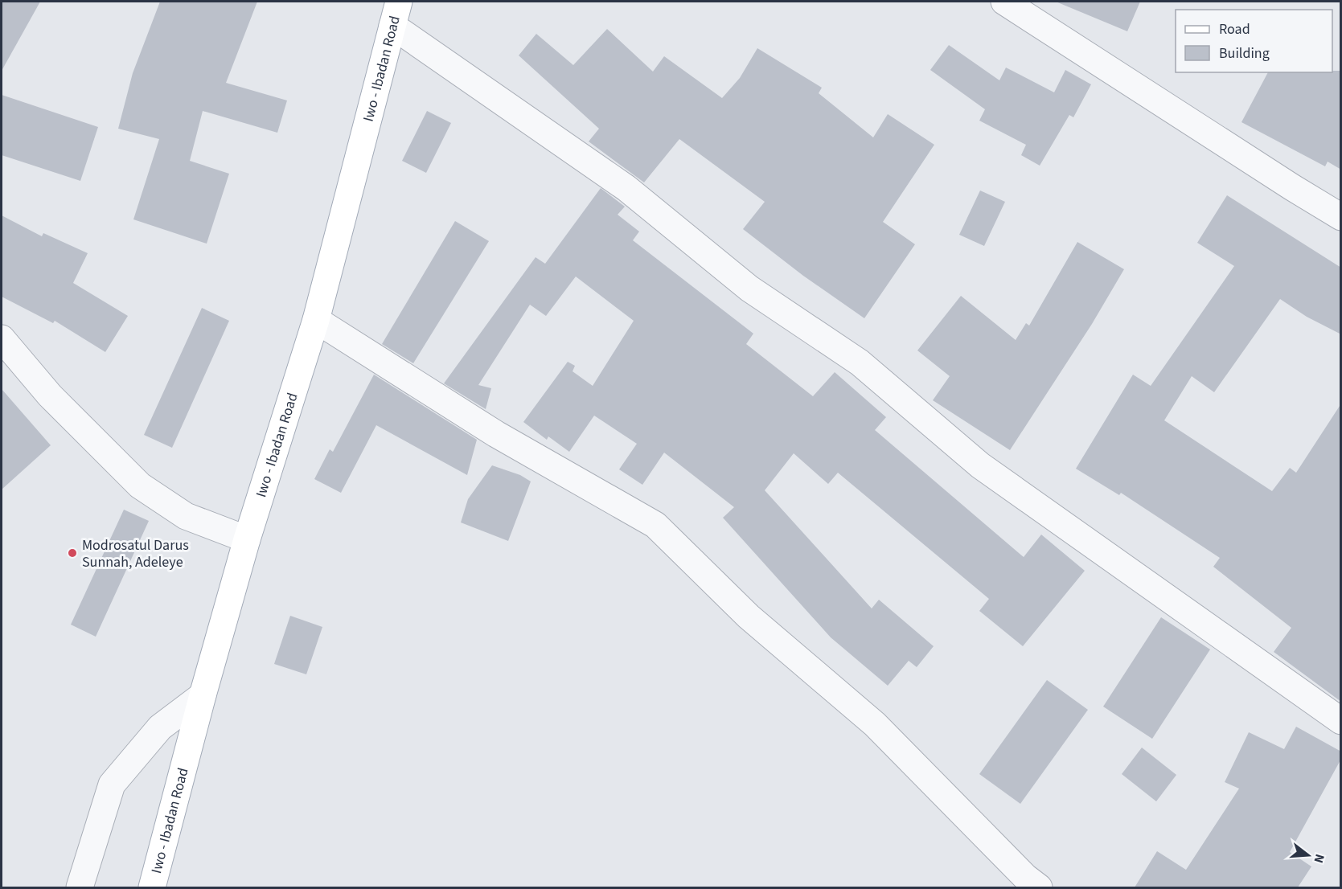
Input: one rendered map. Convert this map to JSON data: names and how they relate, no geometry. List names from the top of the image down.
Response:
{
  "streets": {
    "main road": ["Iwo - Ibadan Road"]
  },
  "places": ["Modrosatul Darus Sunnah, Adeleye"],
  "legend": ["Road", "Building"],
  "north": "right"
}
